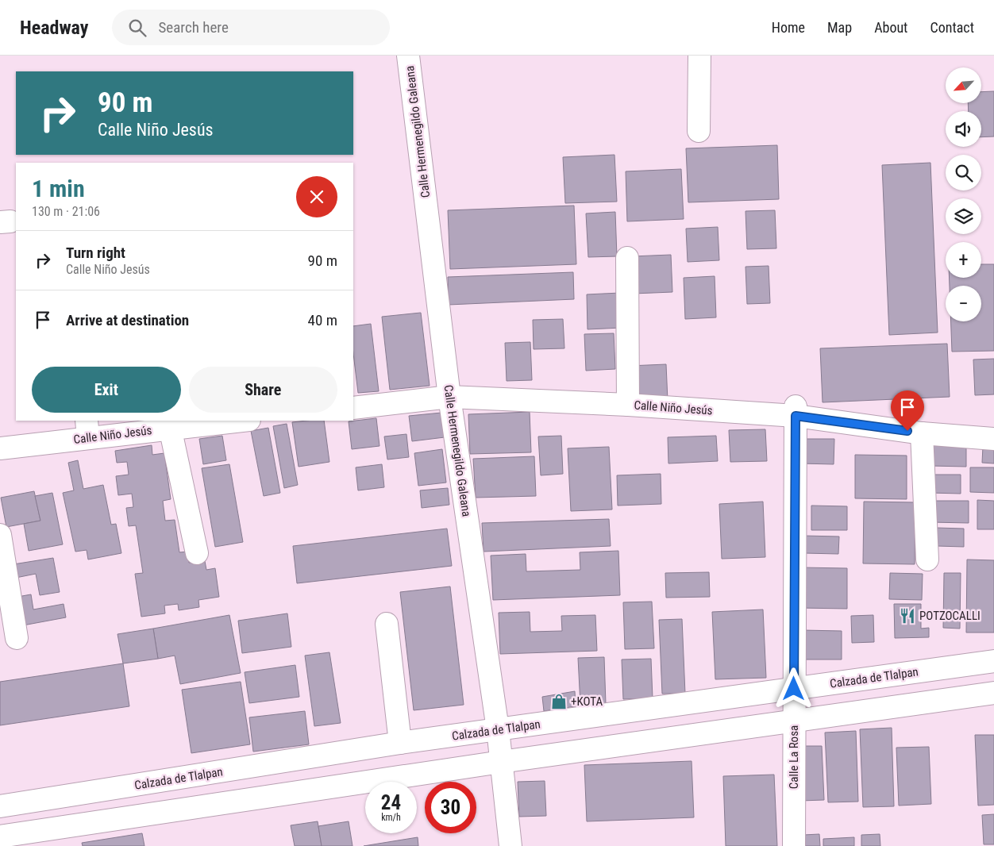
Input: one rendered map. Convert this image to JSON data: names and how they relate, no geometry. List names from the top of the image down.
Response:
{
  "streets": {
    "street": [
      "Calle Hermenegildo Galeana",
      "Calle Niño Jesús",
      "Calzada de Tlalpan",
      "Calle La Rosa"
    ]
  },
  "crossings": [
    ["Calle Hermenegildo Galeana", "Calle Niño Jesús"],
    ["Calle Hermenegildo Galeana", "Calzada de Tlalpan"],
    ["Calle Niño Jesús", "Calle La Rosa"],
    ["Calzada de Tlalpan", "Calle La Rosa"]
  ],
  "places": {
    "restaurant": ["POTZOCALLI"],
    "shop": ["+KOTA"]
  },
  "north": "bottom left",
  "page": {
    "header": "Headway",
    "search": "Search here",
    "nav": [
      "Home",
      "Map",
      "About",
      "Contact"
    ],
    "map_buttons": ["+", "−"],
    "turn": ["90 m", "Calle Niño Jesús"],
    "heading": ["1 min", "130 m · 21:06"],
    "list": [
      {
        "name": "Turn right",
        "note": "Calle Niño Jesús",
        "value": "90 m"
      },
      {
        "name": "Arrive at destination",
        "value": "40 m"
      }
    ],
    "buttons": ["Exit", "Share"],
    "speed": "24 km/h",
    "limit": "30"
  }
}
